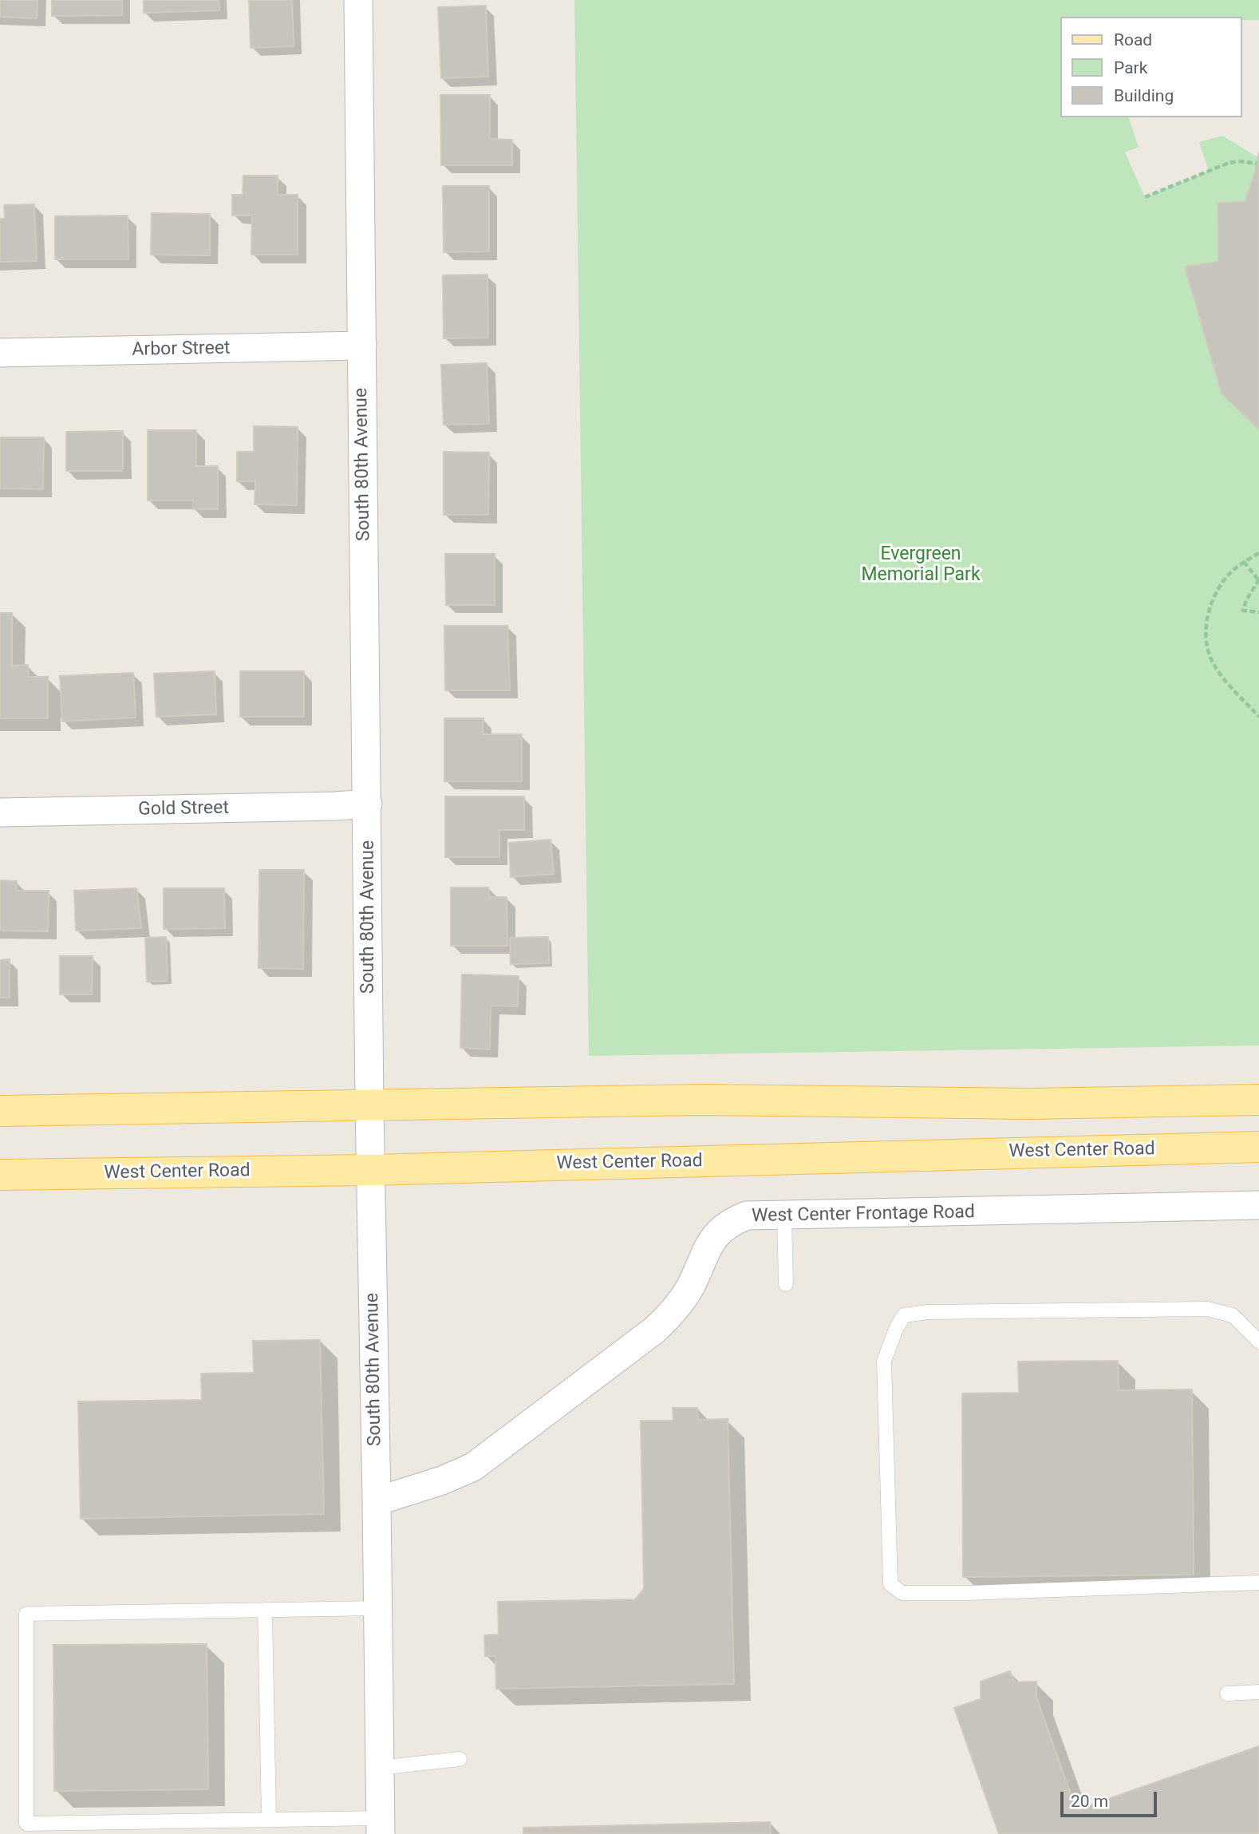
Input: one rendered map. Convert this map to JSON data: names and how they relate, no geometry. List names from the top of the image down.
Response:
{
  "streets": {
    "main road": ["West Center Road"],
    "street": [
      "Arbor Street",
      "South 80th Avenue",
      "Gold Street",
      "West Center Frontage Road"
    ]
  },
  "crossings": [
    ["Arbor Street", "South 80th Avenue"],
    ["South 80th Avenue", "Gold Street"],
    ["South 80th Avenue", "West Center Road"],
    ["South 80th Avenue", "West Center Frontage Road"]
  ],
  "parks": ["Evergreen Memorial Park"],
  "legend": ["Road", "Park", "Building"],
  "scale_bar": "20 m"
}
